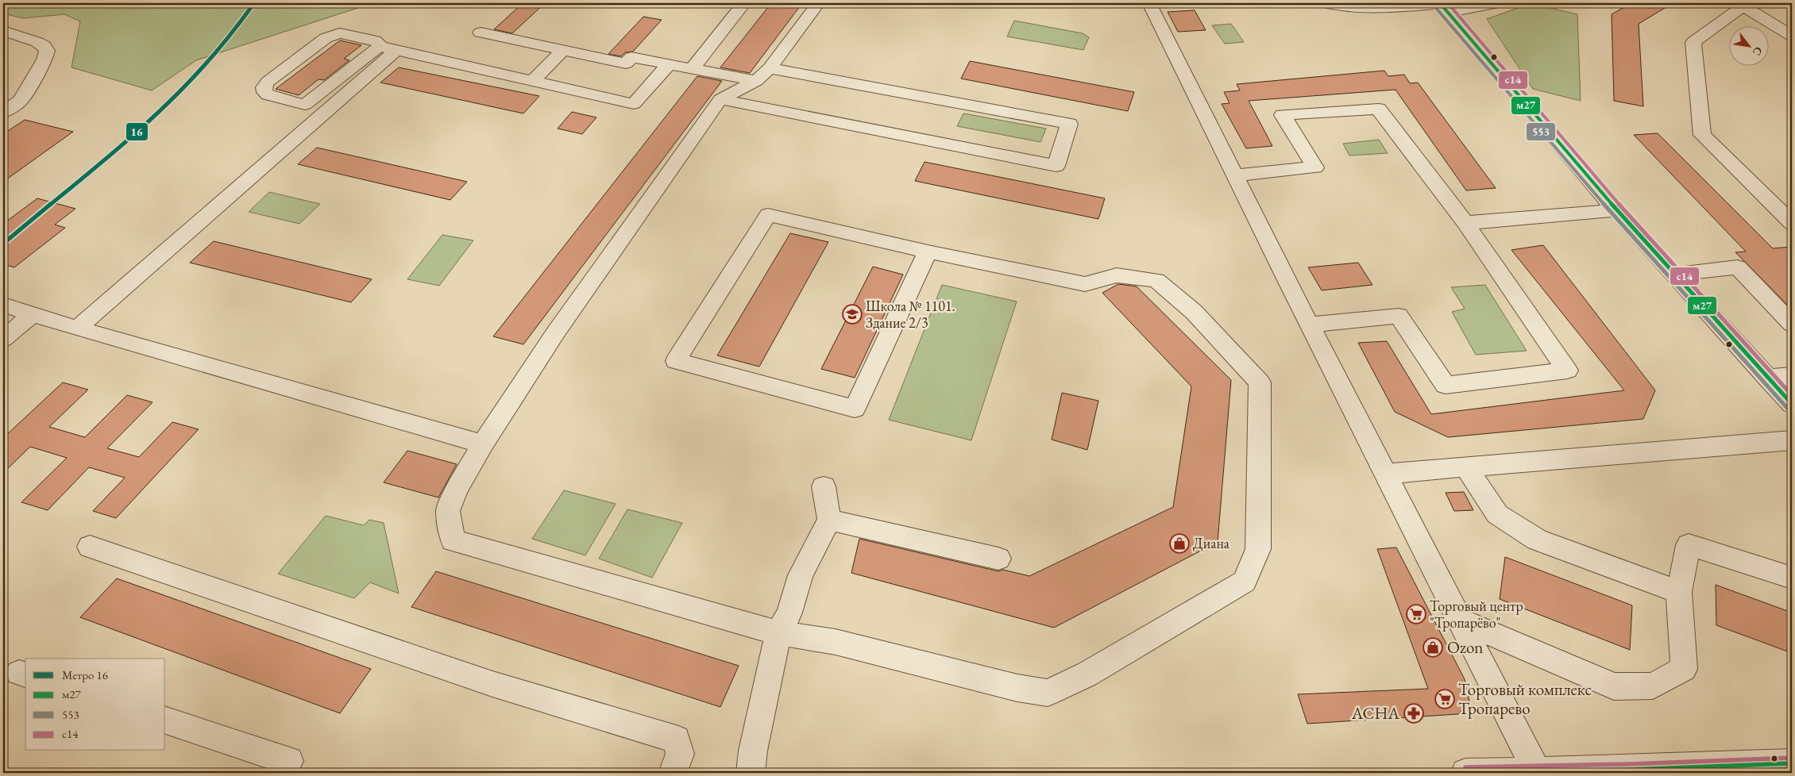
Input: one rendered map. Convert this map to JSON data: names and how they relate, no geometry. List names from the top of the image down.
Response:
{
  "places": {
    "school or university": ["Школа № 1101. Здание 2/3"],
    "shop": ["Диана", "Ozon"],
    "supermarket": ["Торговый центр \"Тропарёво\"", "Торговый комплекс Тропарево"],
    "pharmacy": ["АСНА"]
  },
  "lines": [
    "metro line 16",
    "transit line м27",
    "transit line с14",
    "transit line 553"
  ],
  "legend": [
    "Метро 16",
    "м27",
    "553",
    "с14"
  ],
  "north": "bottom right"
}
